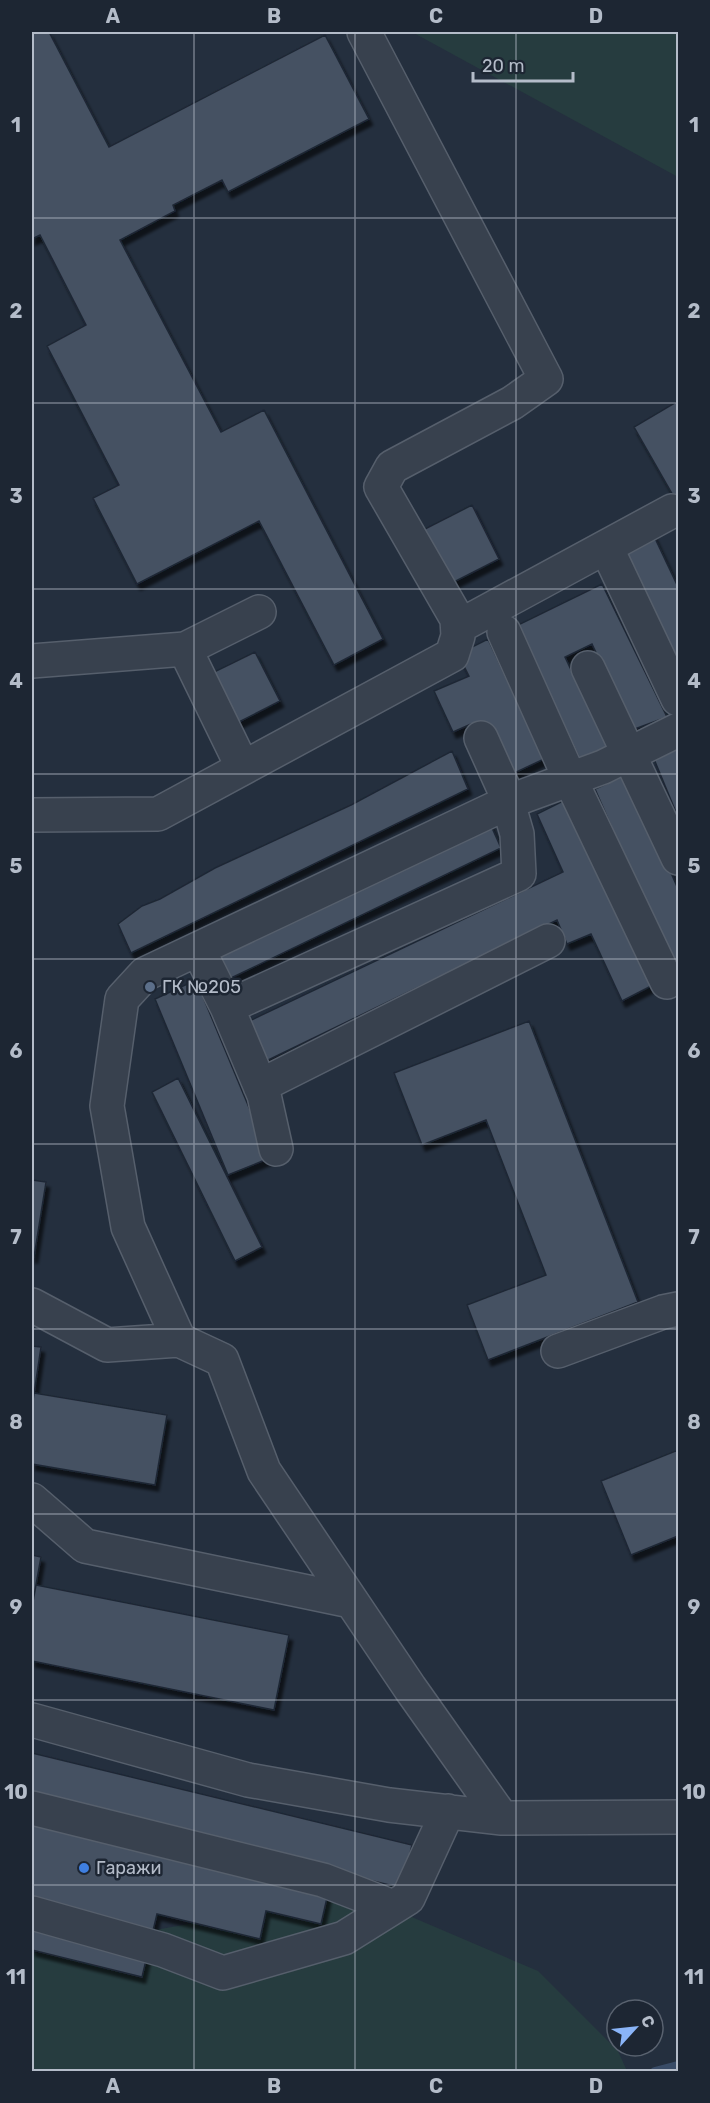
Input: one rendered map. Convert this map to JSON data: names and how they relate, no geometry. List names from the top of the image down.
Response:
{
  "places": ["ГК №205", "Гаражи"],
  "scale_bar": "20 m",
  "north": "top right",
  "grid": {
    "columns": [
      "A",
      "B",
      "C",
      "D"
    ],
    "rows": [
      "1",
      "2",
      "3",
      "4",
      "5",
      "6",
      "7",
      "8",
      "9",
      "10",
      "11"
    ]
  }
}
